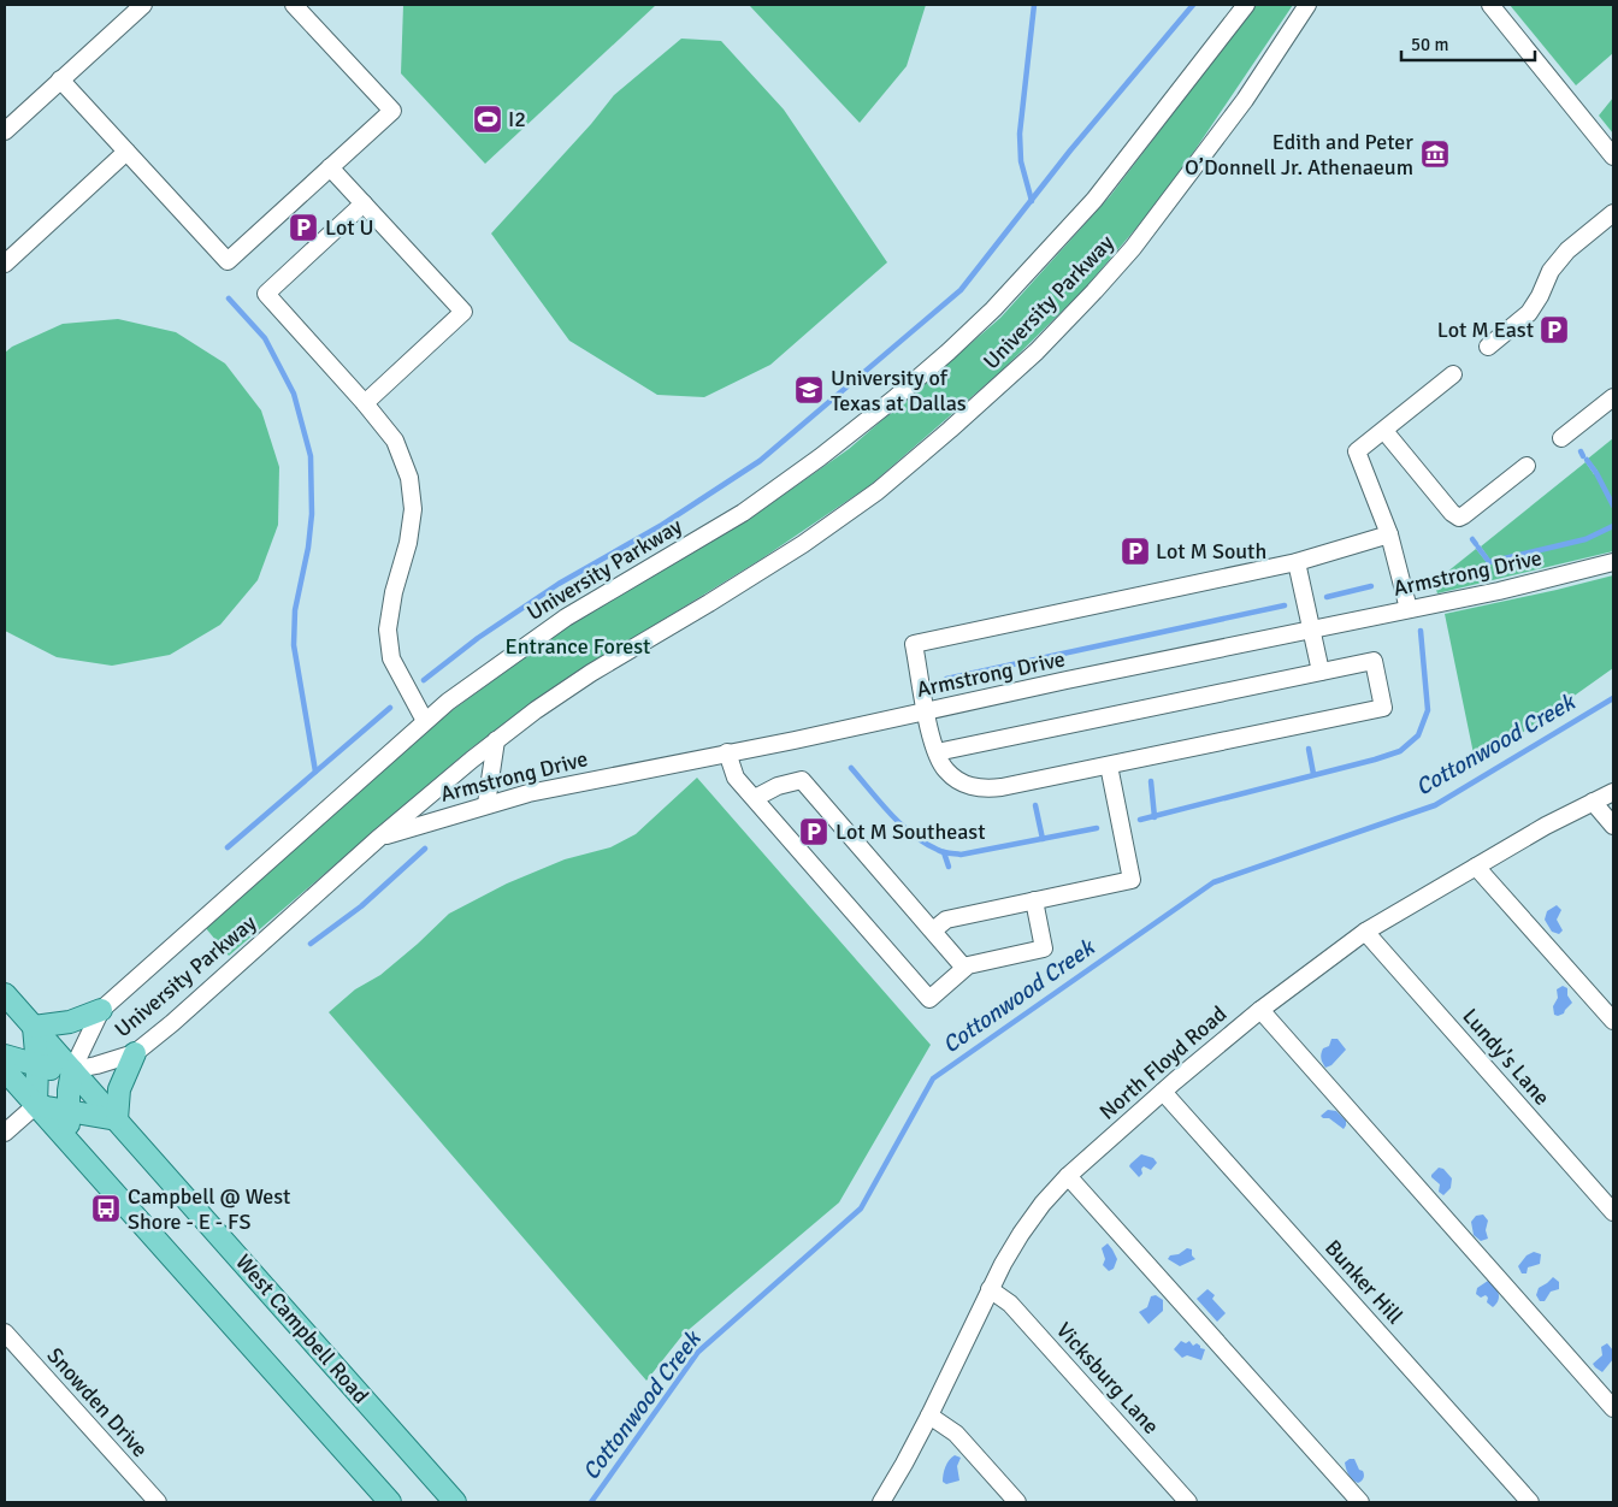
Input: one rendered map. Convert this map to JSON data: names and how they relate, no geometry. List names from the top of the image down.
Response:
{
  "streets": {
    "main road": ["West Campbell Road"],
    "street": [
      "University Parkway",
      "Armstrong Drive",
      "Lundy's Lane",
      "North Floyd Road",
      "Bunker Hill",
      "Vicksburg Lane",
      "Snowden Drive"
    ]
  },
  "crossings": [
    ["University Parkway", "Armstrong Drive"],
    ["University Parkway", "West Campbell Road"],
    ["Lundy's Lane", "North Floyd Road"],
    ["North Floyd Road", "Bunker Hill"],
    ["North Floyd Road", "Vicksburg Lane"]
  ],
  "water": ["Cottonwood Creek"],
  "parks": ["Entrance Forest"],
  "places": {
    "sports": ["I2"],
    "museum": ["Edith and Peter O’Donnell Jr. Athenaeum"],
    "parking": [
      "Lot U",
      "Lot M East",
      "Lot M South",
      "Lot M Southeast"
    ],
    "school or university": ["University of Texas at Dallas"],
    "bus stop": ["Campbell @ West Shore - E - FS"]
  },
  "scale_bar": "50 m"
}
